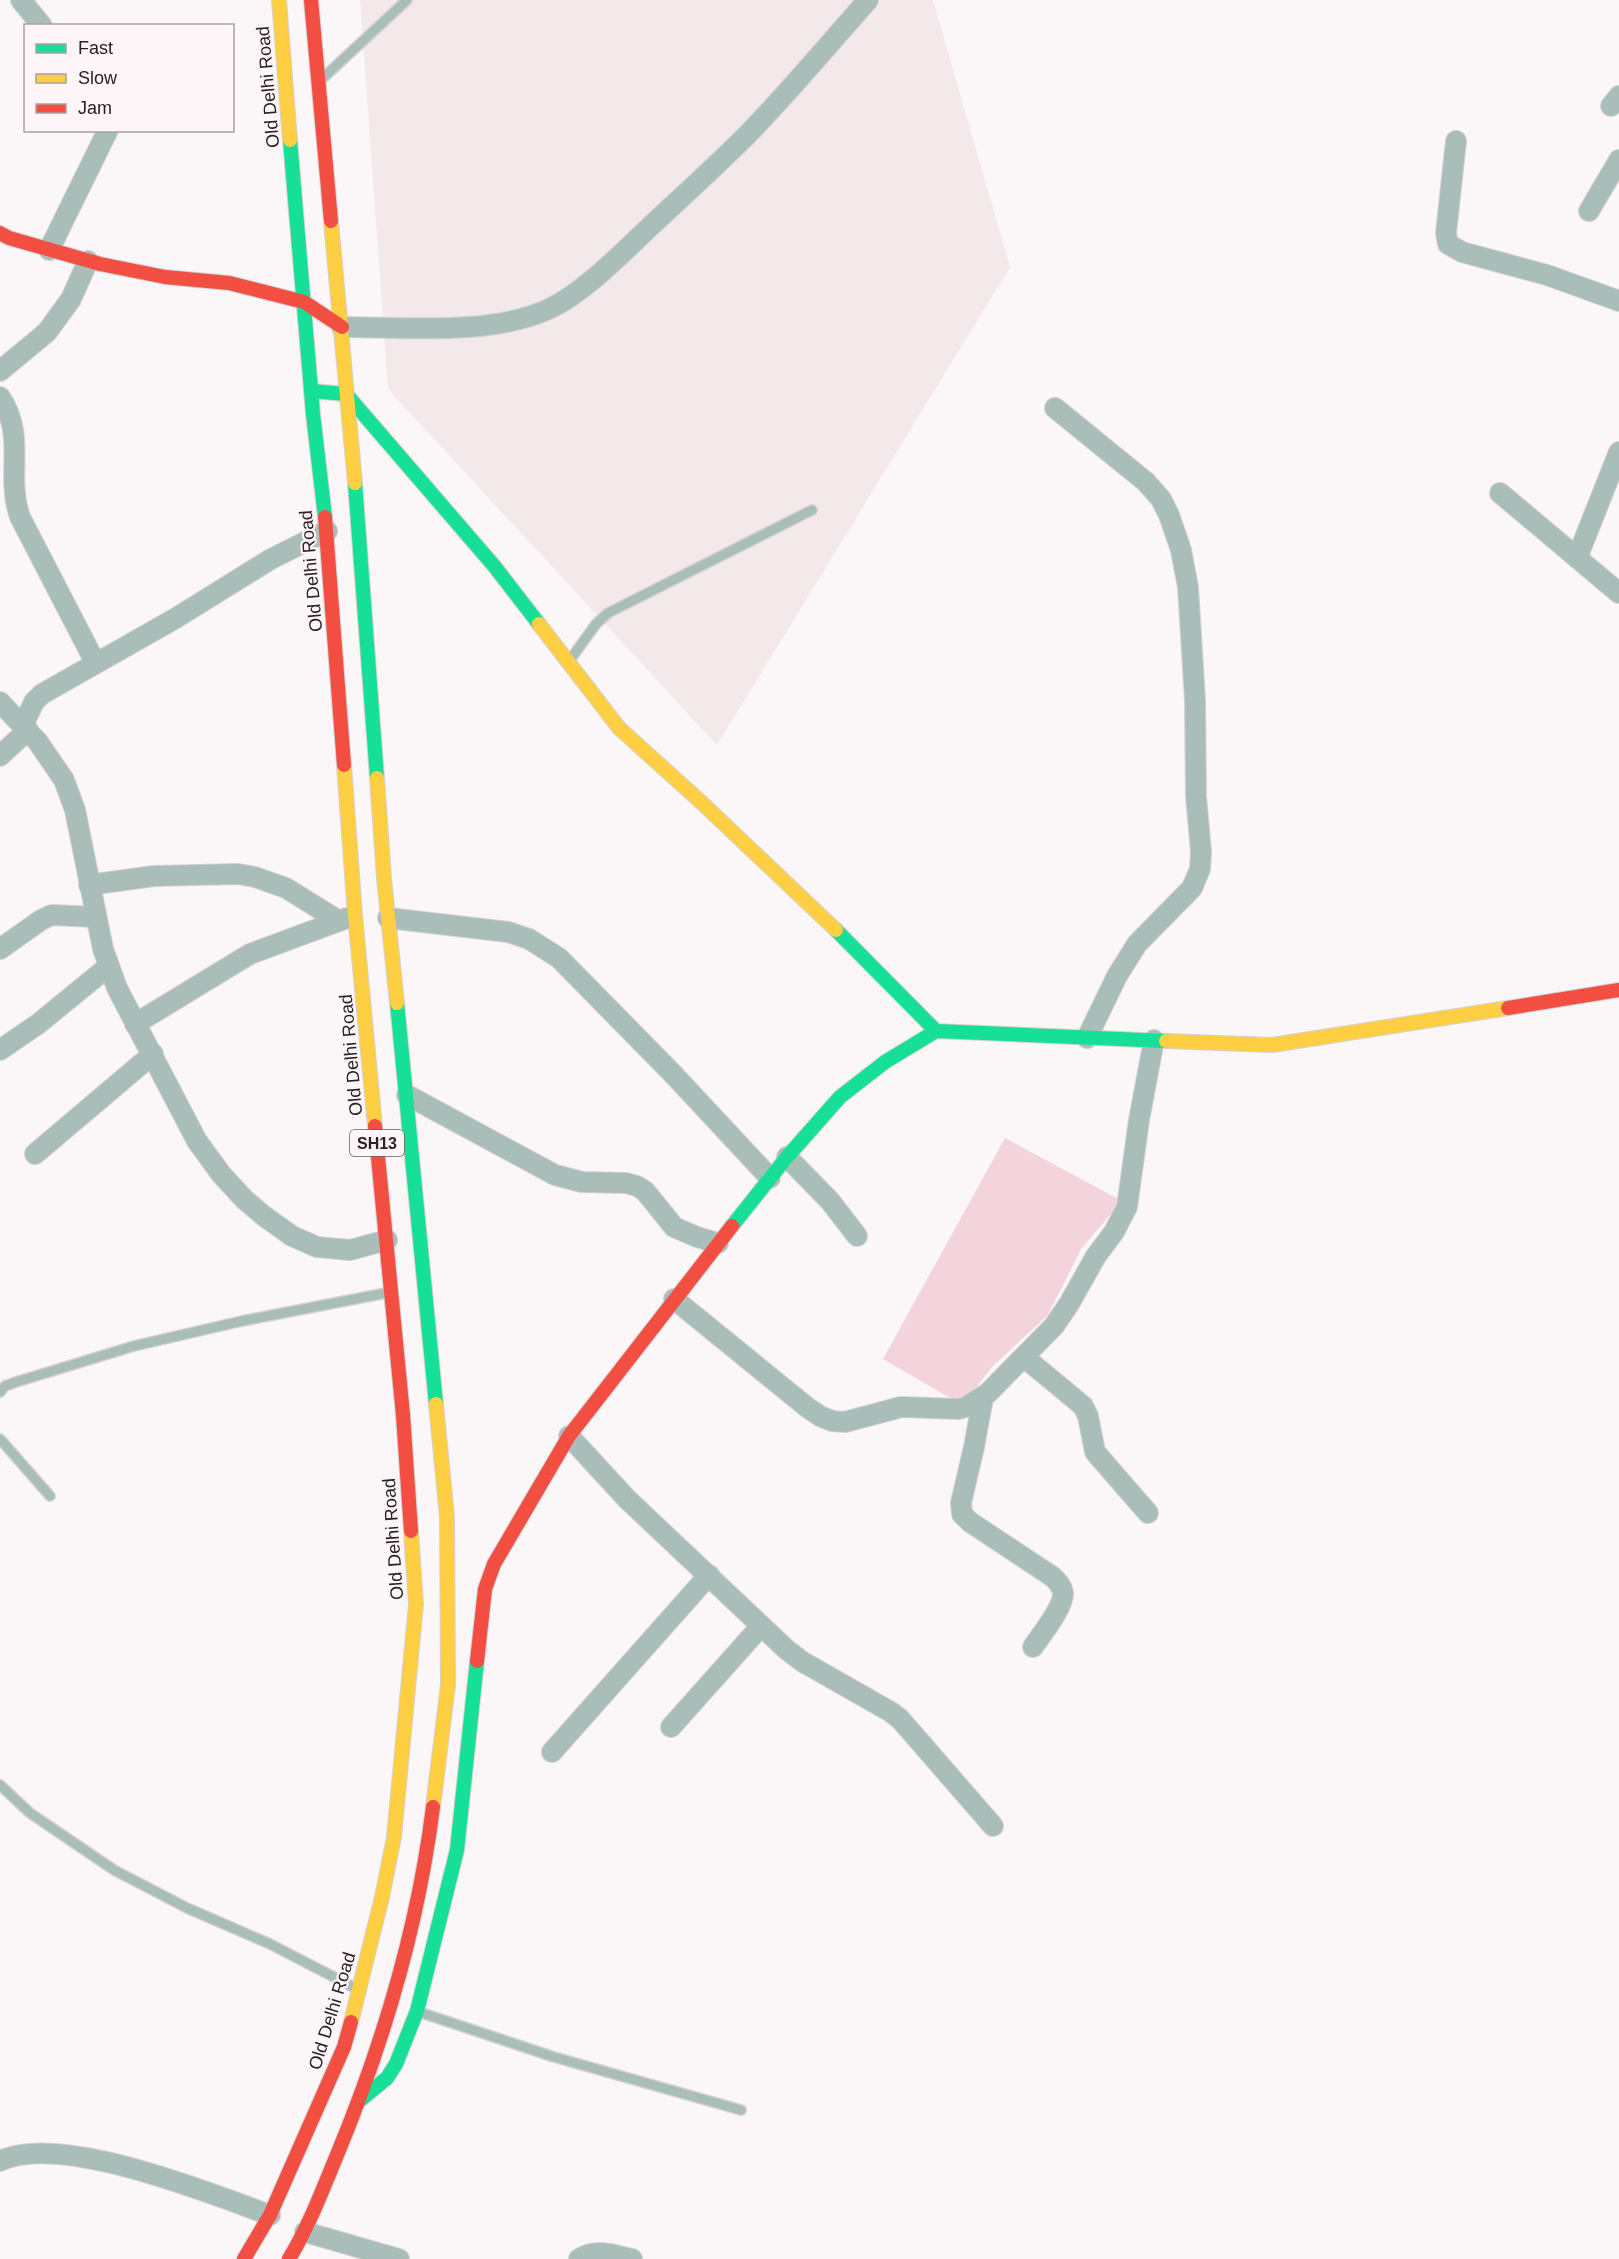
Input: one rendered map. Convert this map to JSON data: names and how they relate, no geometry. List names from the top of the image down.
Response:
{
  "streets": {
    "main road": ["Old Delhi Road", "SH13"]
  },
  "legend": ["Fast", "Slow", "Jam"]
}
